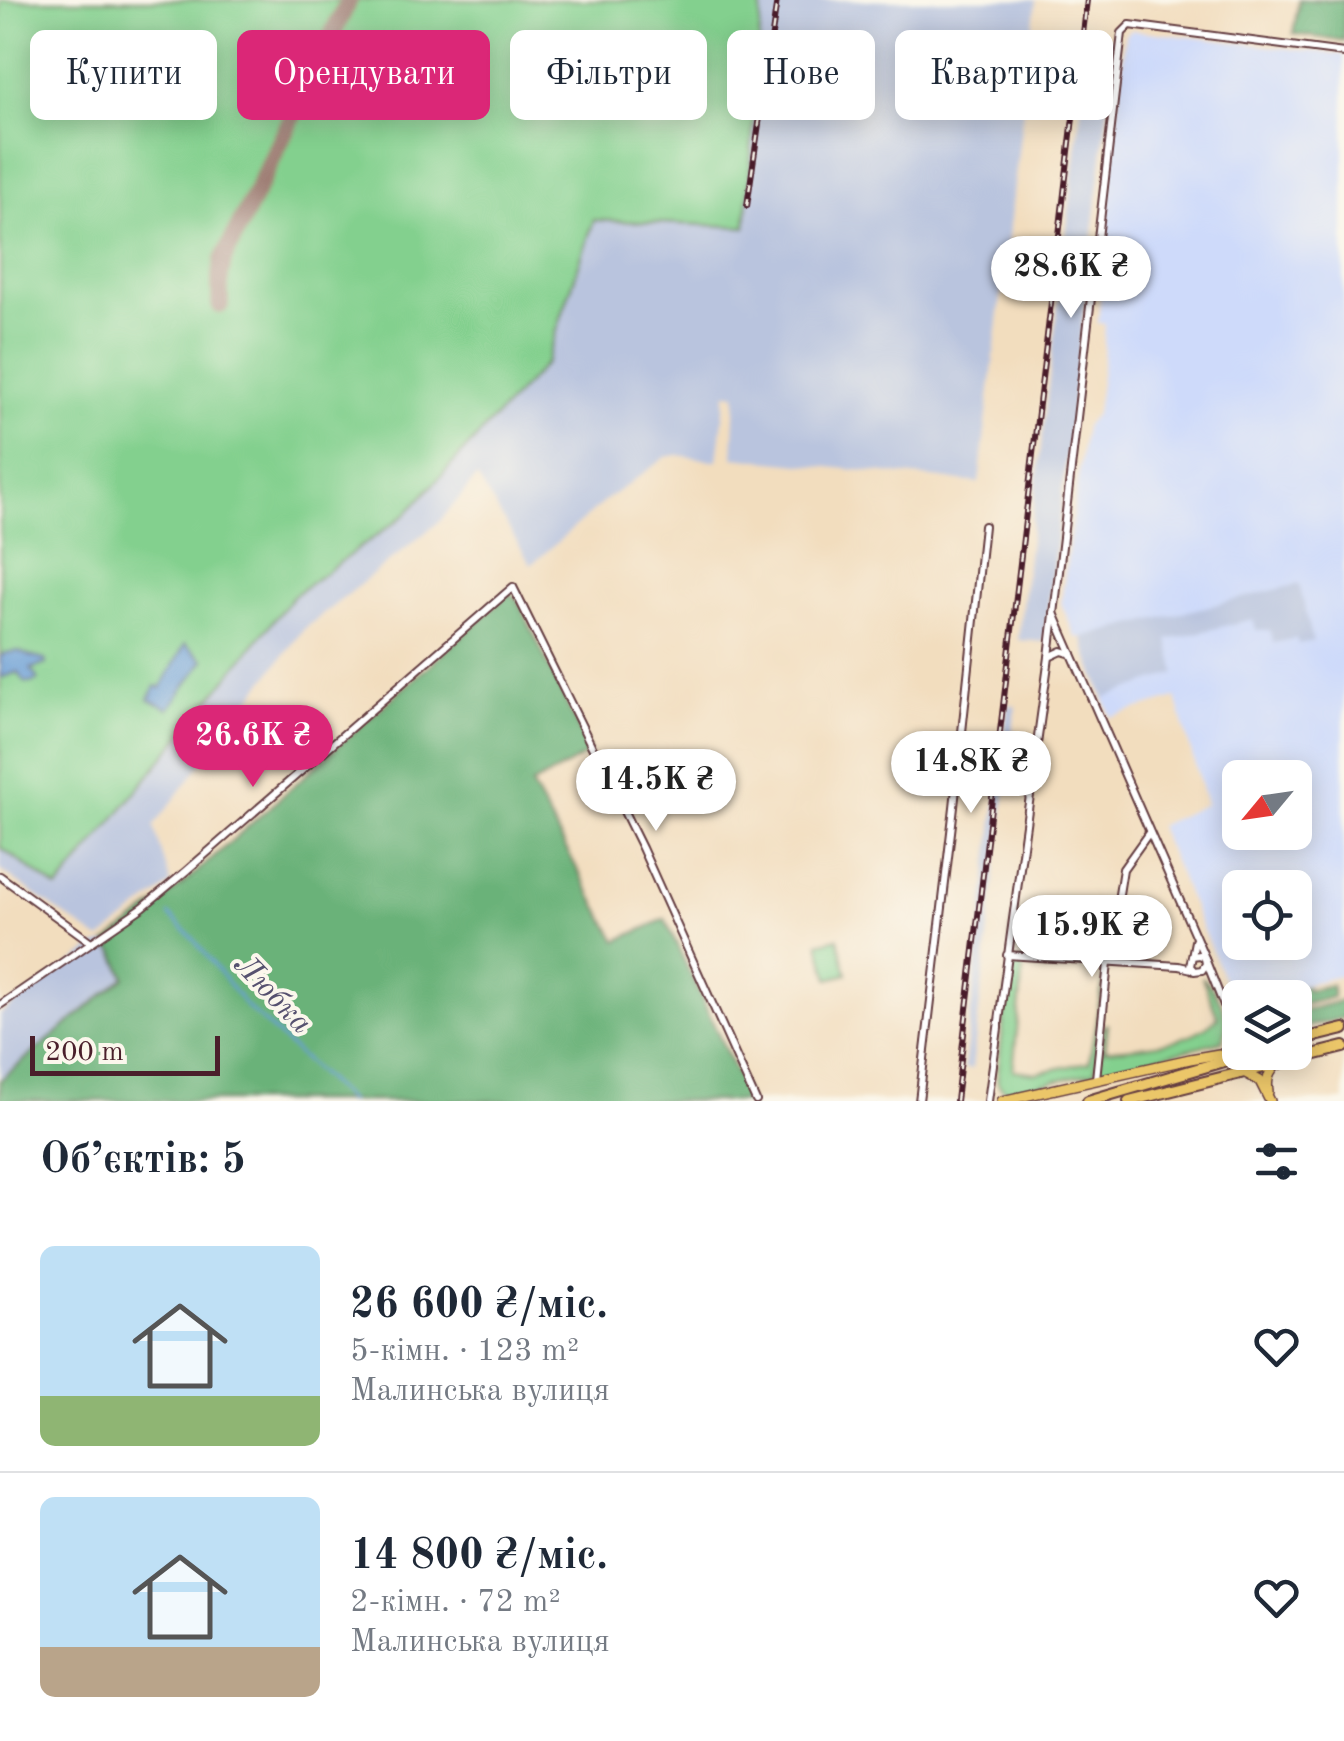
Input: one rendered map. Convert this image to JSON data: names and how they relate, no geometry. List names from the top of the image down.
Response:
{
  "water": ["Любка"],
  "scale_bar": "200 m",
  "north": "bottom left",
  "page": {
    "chip": [
      "Купити",
      "Орендувати",
      "Фільтри",
      "Нове",
      "Квартира"
    ],
    "price": [
      "28.6K ₴",
      "26.6K ₴",
      "14.8K ₴",
      "14.5K ₴",
      "15.9K ₴"
    ],
    "scale": "200 m",
    "heading": "Об’єктів: 5",
    "list": [
      {
        "name": "26 600 ₴/міс.",
        "note": "5-кімн. · 123 m² · Малинська вулиця"
      },
      {
        "name": "14 800 ₴/міс.",
        "note": "2-кімн. · 72 m² · Малинська вулиця"
      }
    ]
  }
}
